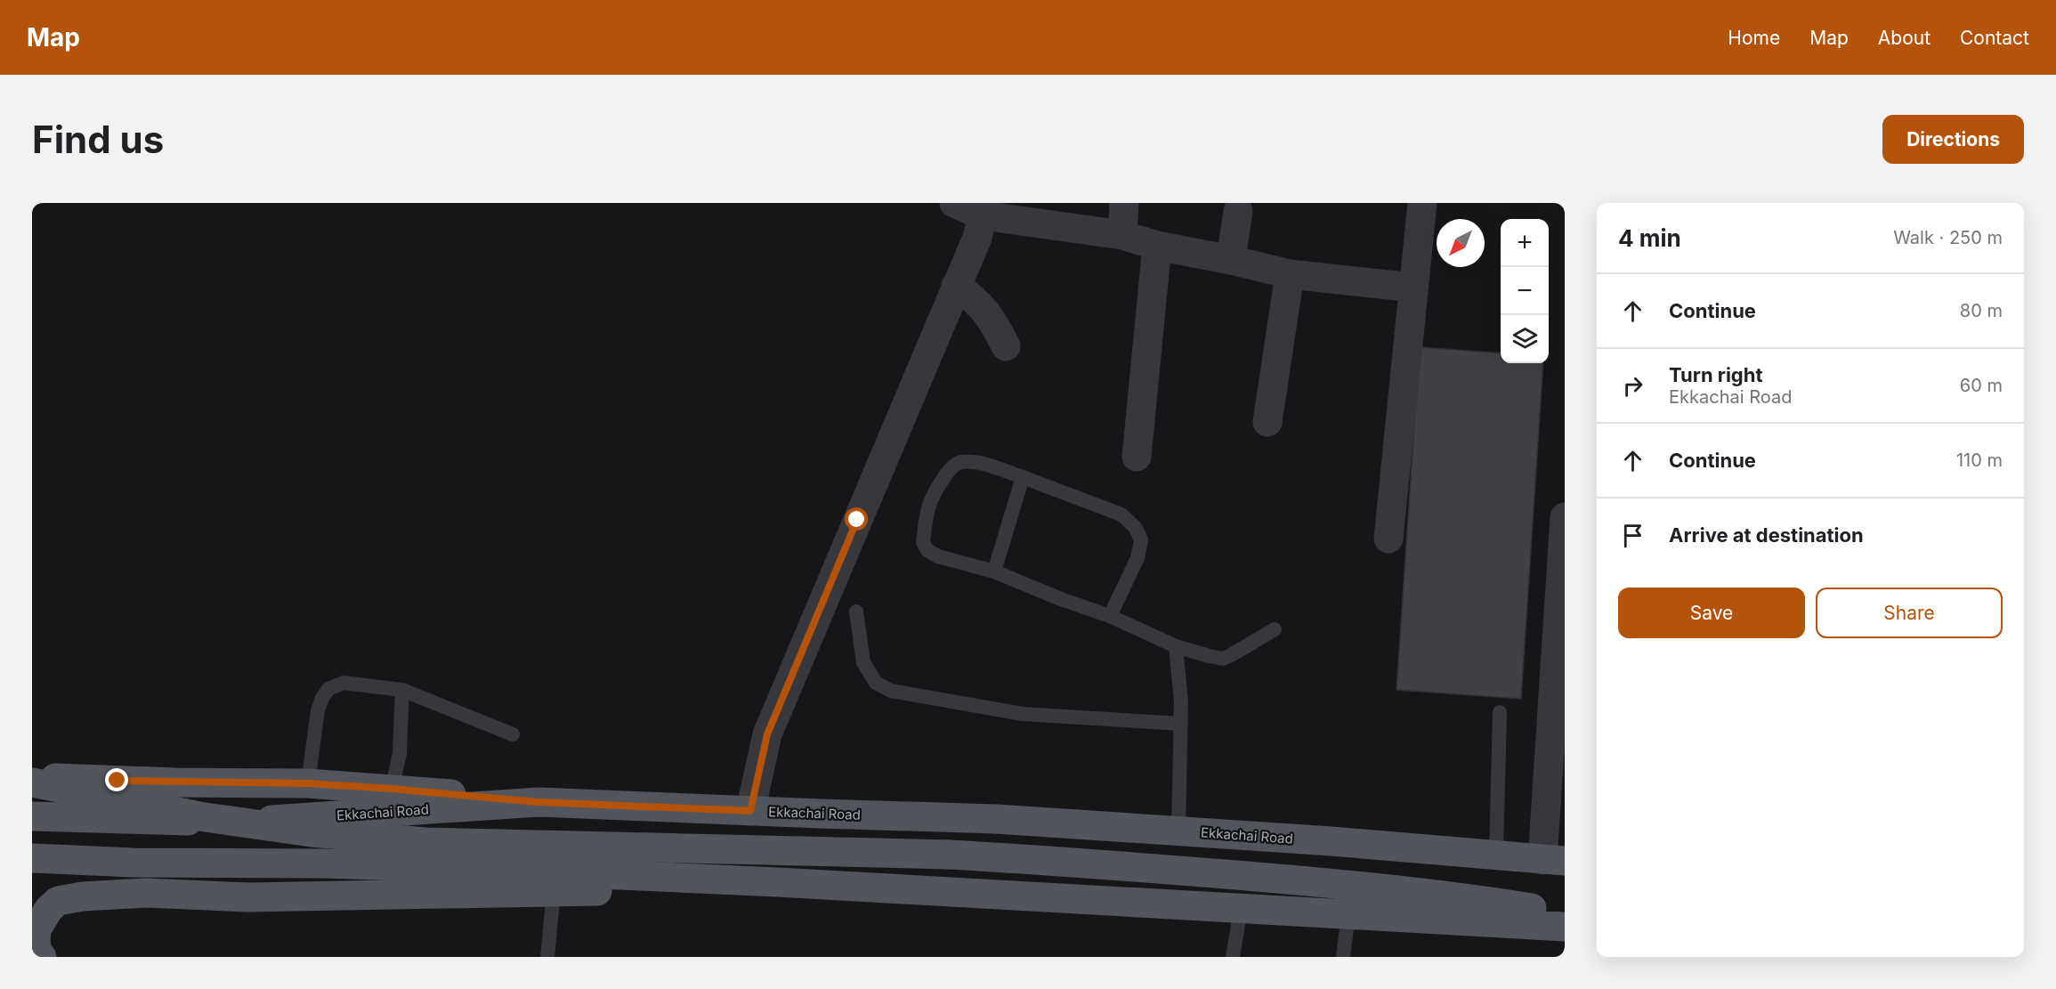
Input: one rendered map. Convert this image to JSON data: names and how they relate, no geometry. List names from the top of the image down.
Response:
{
  "streets": {
    "main road": ["Ekkachai Road"]
  },
  "north": "bottom left",
  "page": {
    "header": "Map",
    "nav": [
      "Home",
      "Map",
      "About",
      "Contact"
    ],
    "buttons": [
      "Directions",
      ["Save", "Share"]
    ],
    "title": "Find us",
    "heading": ["4 min", "Walk · 250 m"],
    "map_buttons": ["+", "−"],
    "list": [
      ["Continue", "80 m"],
      ["Turn right", "Ekkachai Road", "60 m"],
      ["Continue", "110 m"],
      "Arrive at destination"
    ]
  }
}
